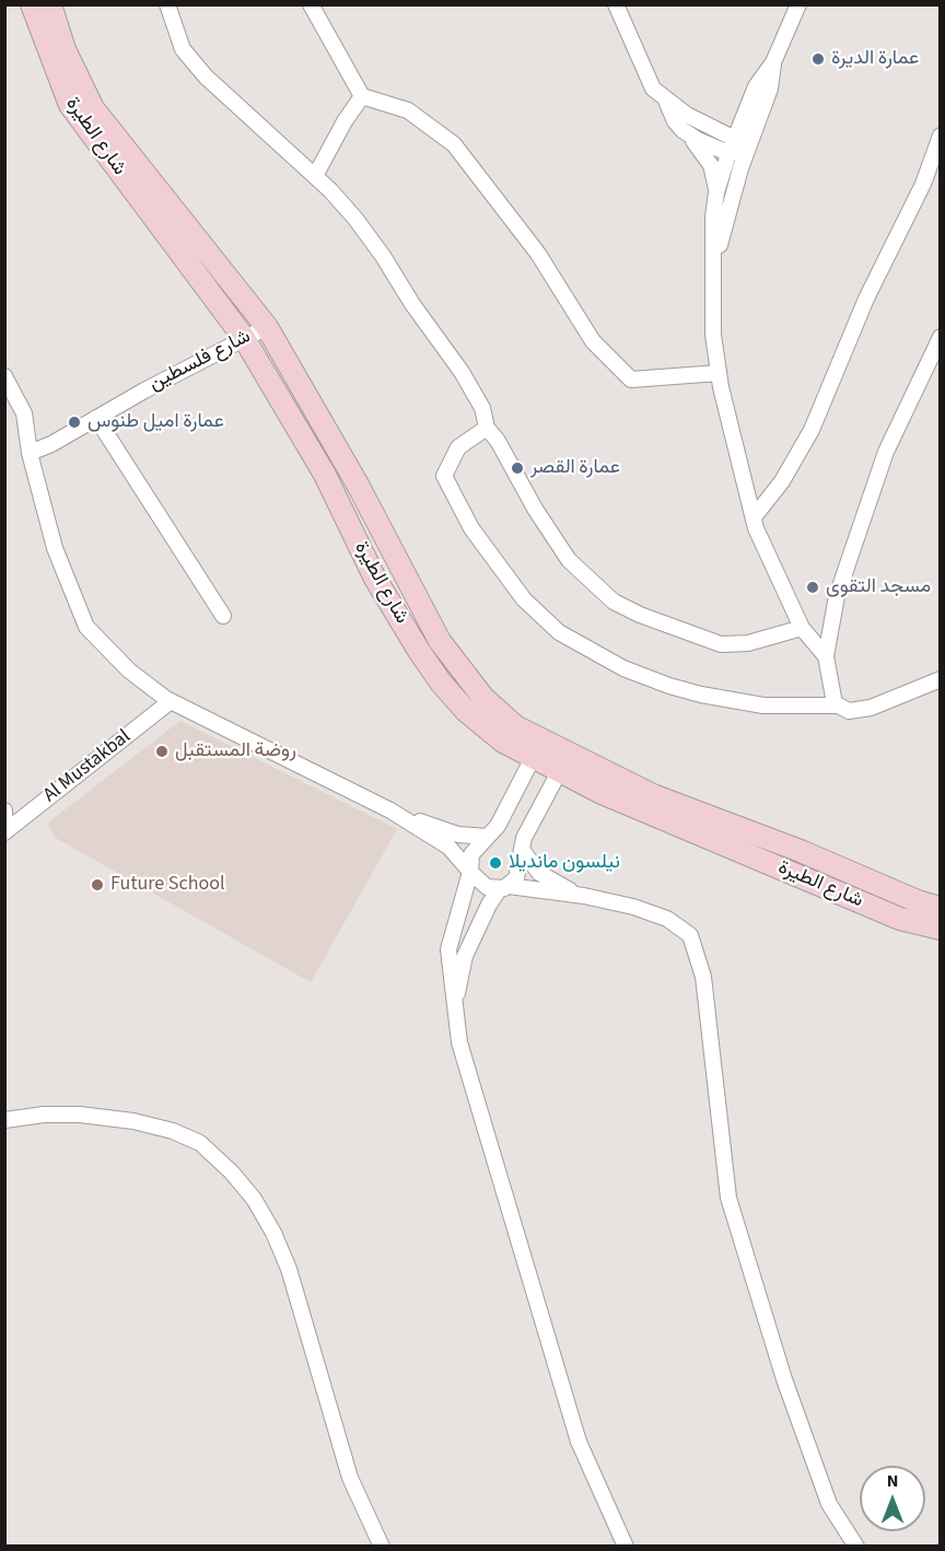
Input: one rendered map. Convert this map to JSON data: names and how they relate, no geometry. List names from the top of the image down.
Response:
{
  "streets": {
    "main road": ["شارع الطيرة"],
    "street": ["شارع فلسطين", "Al Mustakbal"]
  },
  "crossings": [
    ["شارع الطيرة", "شارع فلسطين"]
  ],
  "places": [
    "عمارة الديرة",
    "عمارة اميل طنوس",
    "عمارة القصر",
    "مسجد التقوى",
    "روضة المستقبل",
    "نيلسون مانديلا",
    "Future School"
  ],
  "north": "top"
}
